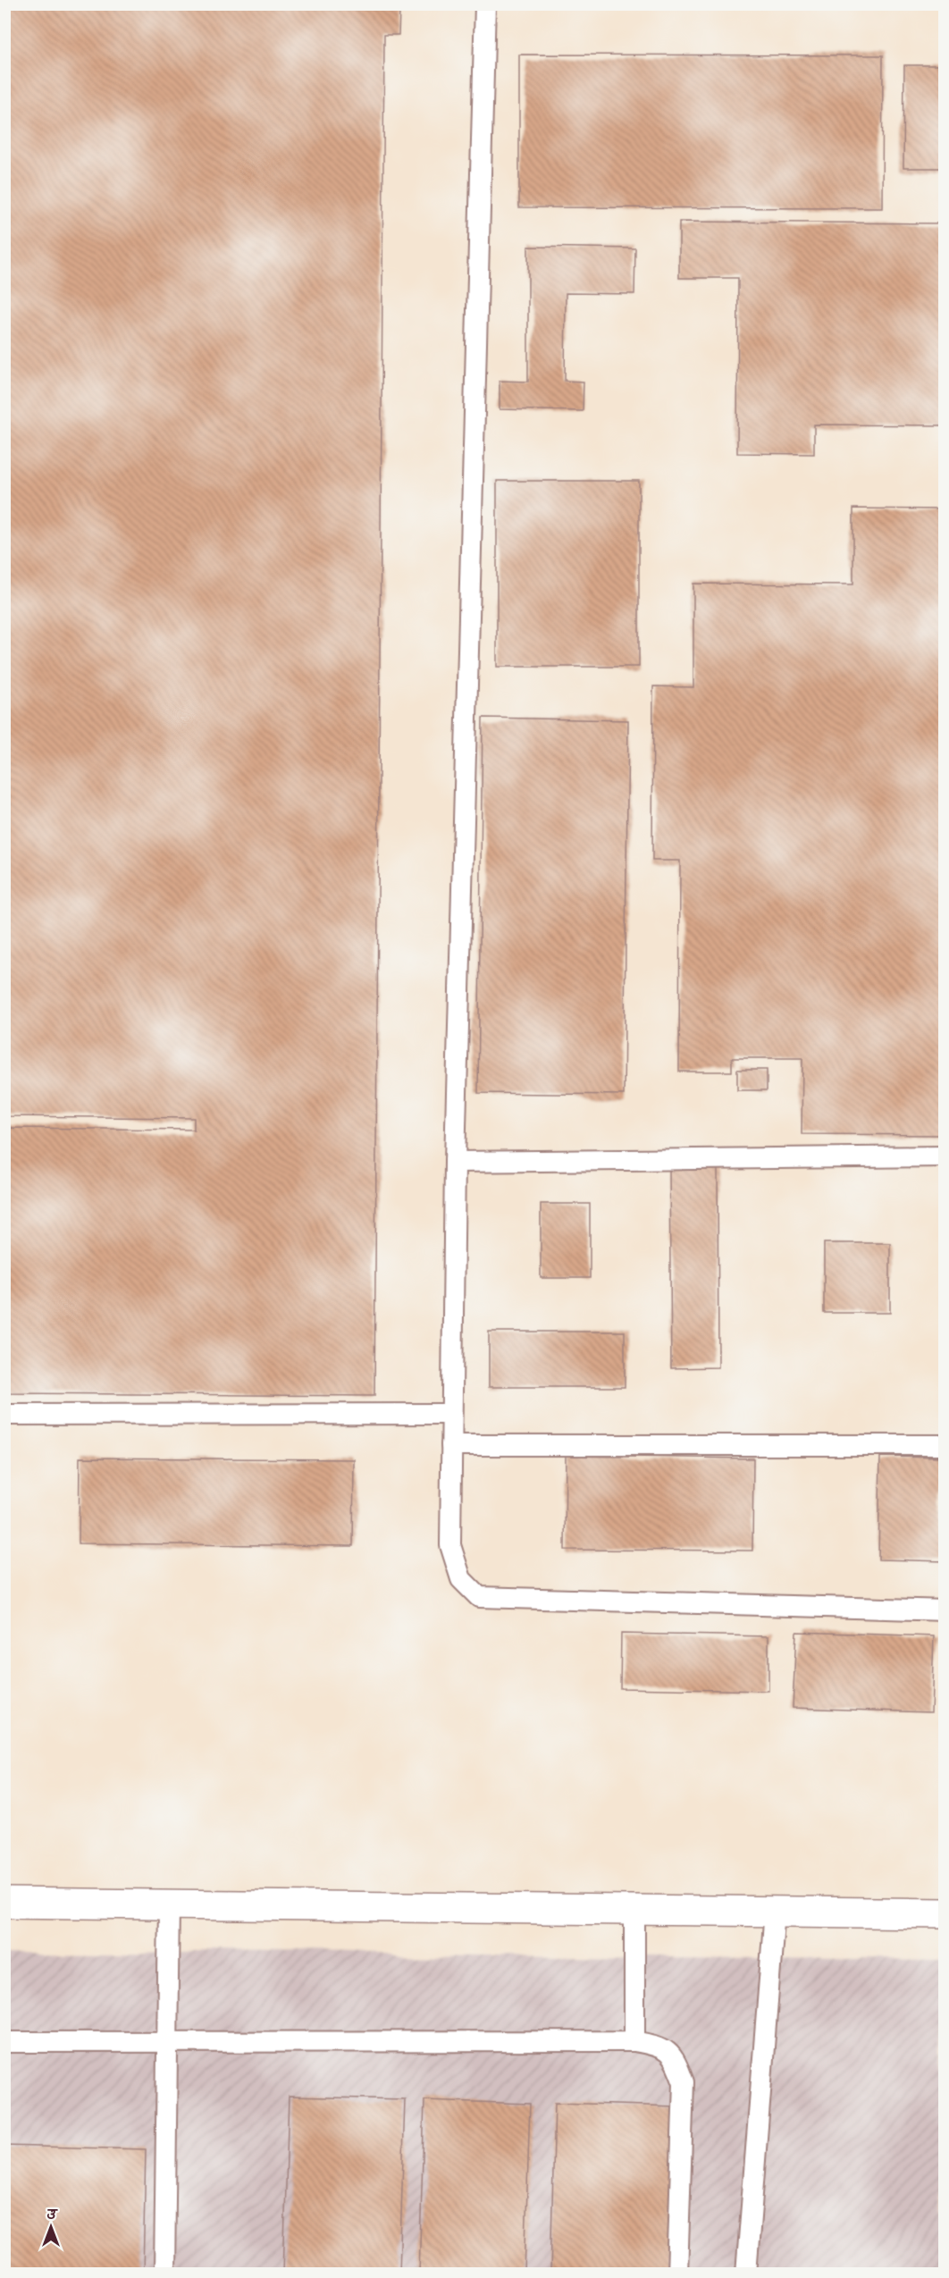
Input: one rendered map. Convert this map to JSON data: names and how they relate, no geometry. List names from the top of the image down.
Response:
{
  "north": "top"
}
